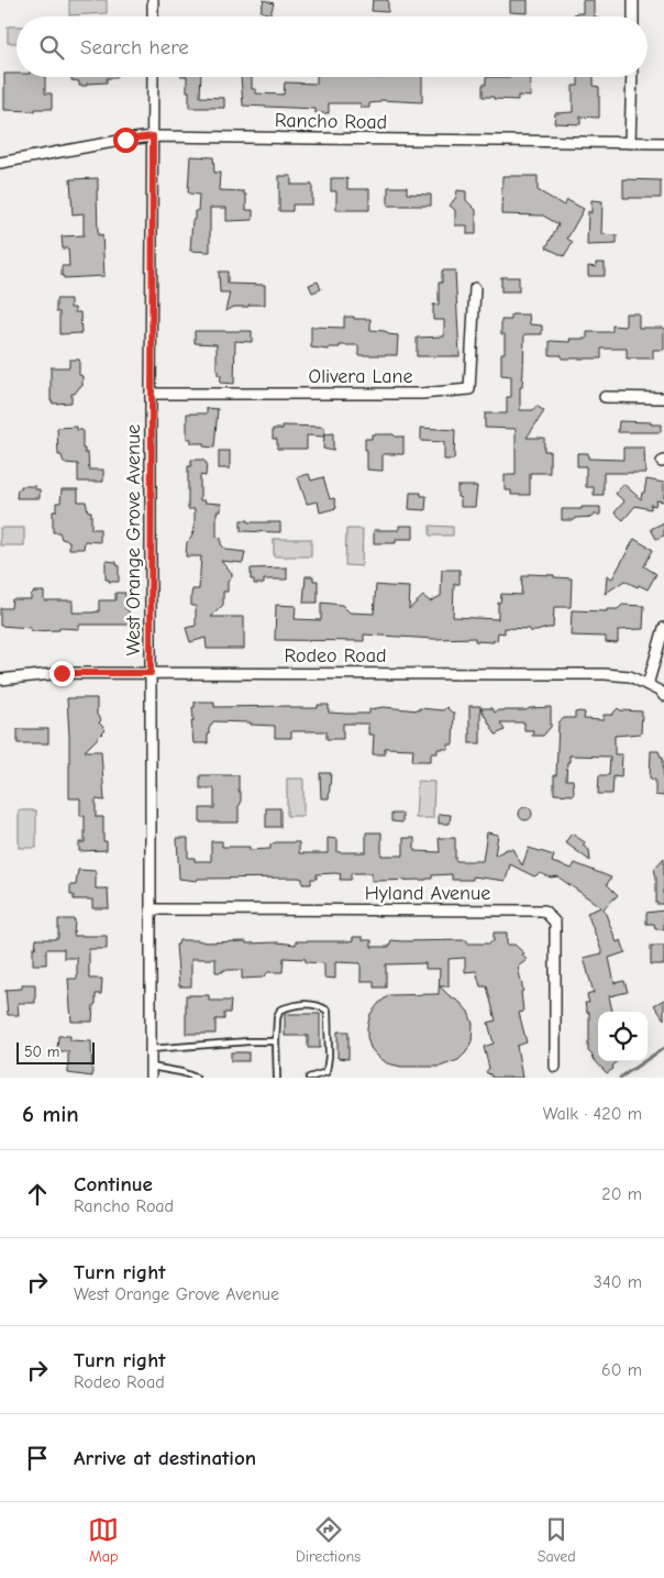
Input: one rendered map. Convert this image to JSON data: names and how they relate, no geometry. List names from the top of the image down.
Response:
{
  "streets": {
    "street": [
      "Rancho Road",
      "Olivera Lane",
      "West Orange Grove Avenue",
      "Rodeo Road",
      "Hyland Avenue"
    ]
  },
  "crossings": [
    ["Rancho Road", "West Orange Grove Avenue"],
    ["Olivera Lane", "West Orange Grove Avenue"],
    ["West Orange Grove Avenue", "Rodeo Road"],
    ["West Orange Grove Avenue", "Hyland Avenue"]
  ],
  "scale_bar": "50 m",
  "page": {
    "search": "Search here",
    "scale": "50 m",
    "heading": ["6 min", "Walk · 420 m"],
    "list": [
      ["Continue", "Rancho Road", "20 m"],
      ["Turn right", "West Orange Grove Avenue", "340 m"],
      ["Turn right", "Rodeo Road", "60 m"],
      "Arrive at destination"
    ],
    "nav": ["Map", "Directions", "Saved"]
  }
}
